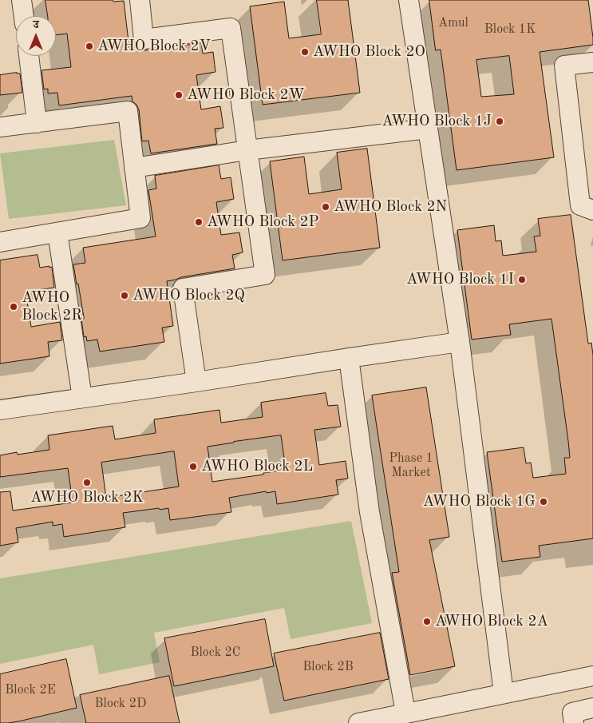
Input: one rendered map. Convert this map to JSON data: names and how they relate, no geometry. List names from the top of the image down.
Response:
{
  "places": [
    "AWHO Block 2V",
    "AWHO Block 2O",
    "AWHO Block 2W",
    "AWHO Block 1J",
    "AWHO Block 2N",
    "AWHO Block 2P",
    "AWHO Block 1I",
    "AWHO Block 2Q",
    "AWHO Block 2R",
    "AWHO Block 2L",
    "AWHO Block 2K",
    "AWHO Block 1G",
    "AWHO Block 2A"
  ],
  "house_numbers": [
    "Amul",
    "Block 1K",
    "Phase 1 Market",
    "Block 2C",
    "Block 2B",
    "Block 2E",
    "Block 2D"
  ],
  "north": "top"
}
